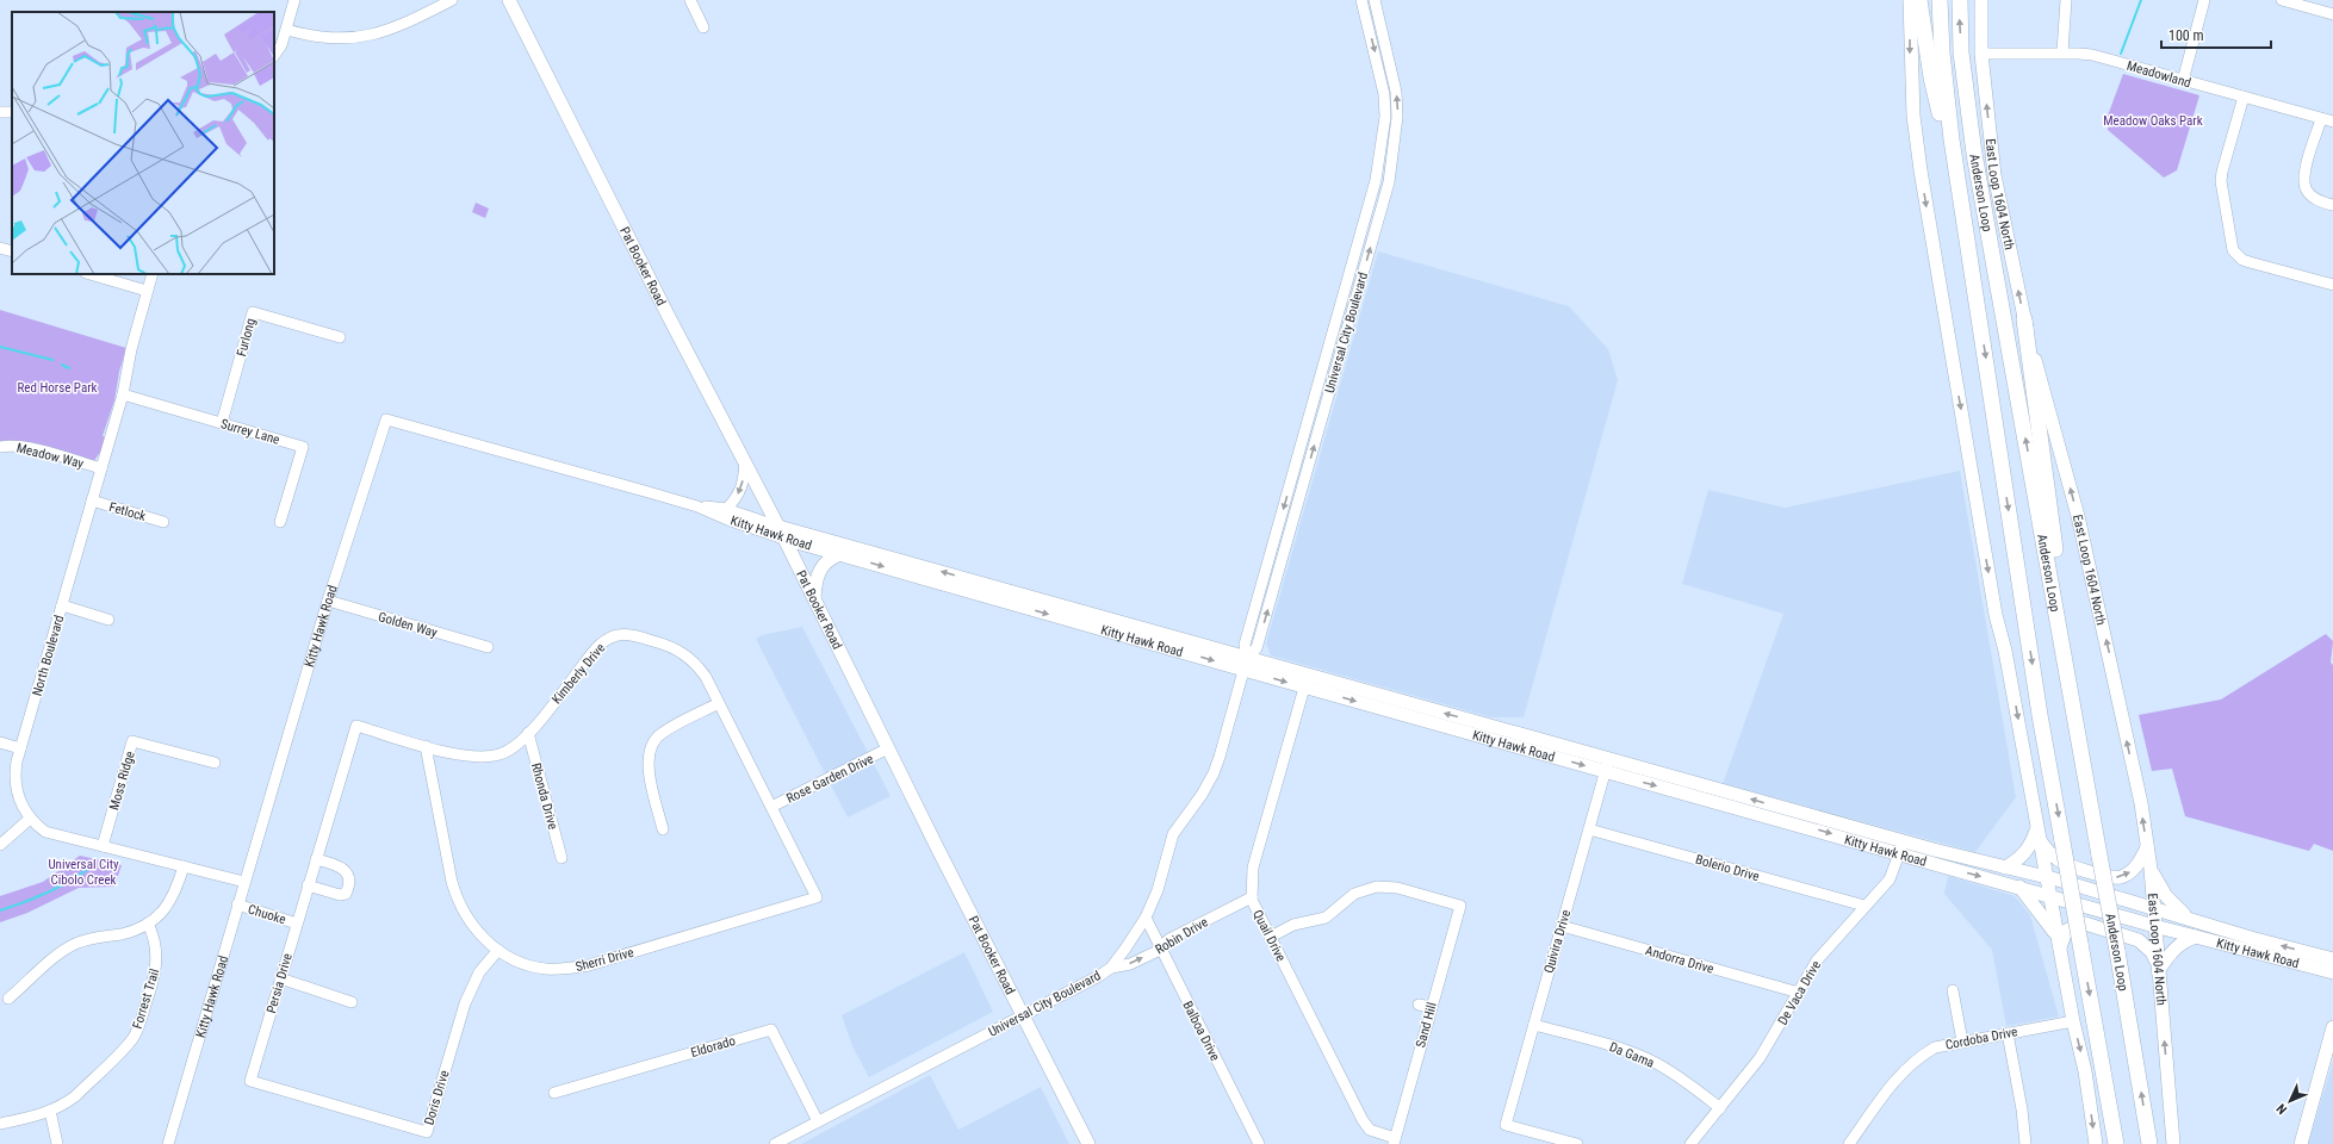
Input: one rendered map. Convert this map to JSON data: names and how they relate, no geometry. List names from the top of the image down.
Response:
{
  "streets": {
    "highway": ["Anderson Loop"],
    "main road": ["East Loop 1604 North", "Pat Booker Road", "Kitty Hawk Road"],
    "street": [
      "Meadowland",
      "Universal City Boulevard",
      "Furlong",
      "Surrey Lane",
      "Meadow Way",
      "Fetlock",
      "Golden Way",
      "North Boulevard",
      "Kimberly Drive",
      "Rose Garden Drive",
      "Moss Ridge",
      "Rhonda Drive",
      "Bolerio Drive",
      "Chuoke",
      "Robin Drive",
      "Quail Drive",
      "Quivira Drive",
      "Sherri Drive",
      "Andorra Drive",
      "Persia Drive",
      "De Vaca Drive",
      "Forrest Trail",
      "Sand Hill",
      "Balboa Drive",
      "Cordoba Drive",
      "Eldorado",
      "Da Gama",
      "Doris Drive"
    ]
  },
  "crossings": [
    ["Meadowland", "East Loop 1604 North"],
    ["East Loop 1604 North", "Kitty Hawk Road"],
    ["Pat Booker Road", "Universal City Boulevard"],
    ["Pat Booker Road", "Kitty Hawk Road"],
    ["Pat Booker Road", "Rose Garden Drive"],
    ["Universal City Boulevard", "Kitty Hawk Road"],
    ["Universal City Boulevard", "Robin Drive"],
    ["Universal City Boulevard", "Balboa Drive"],
    ["Universal City Boulevard", "Eldorado"],
    ["Furlong", "Surrey Lane"],
    ["Surrey Lane", "North Boulevard"],
    ["Meadow Way", "North Boulevard"],
    ["Fetlock", "North Boulevard"],
    ["Kitty Hawk Road", "Golden Way"],
    ["Kitty Hawk Road", "North Boulevard"],
    ["Kitty Hawk Road", "Chuoke"],
    ["Kitty Hawk Road", "Quail Drive"],
    ["Kitty Hawk Road", "Quivira Drive"],
    ["Kitty Hawk Road", "De Vaca Drive"],
    ["North Boulevard", "Moss Ridge"],
    ["Kimberly Drive", "Rose Garden Drive"],
    ["Kimberly Drive", "Rhonda Drive"],
    ["Kimberly Drive", "Sherri Drive"],
    ["Kimberly Drive", "Persia Drive"],
    ["Bolerio Drive", "Quivira Drive"],
    ["Bolerio Drive", "De Vaca Drive"],
    ["Chuoke", "Persia Drive"],
    ["Robin Drive", "Quail Drive"],
    ["Robin Drive", "Balboa Drive"],
    ["Quail Drive", "Sand Hill"],
    ["Quivira Drive", "Andorra Drive"],
    ["Quivira Drive", "Da Gama"],
    ["Sherri Drive", "Doris Drive"],
    ["Andorra Drive", "De Vaca Drive"],
    ["Persia Drive", "Doris Drive"],
    ["De Vaca Drive", "Da Gama"]
  ],
  "parks": ["Meadow Oaks Park", "Red Horse Park", "Universal City Cibolo Creek"],
  "scale_bar": "100 m",
  "north": "bottom left"
}
